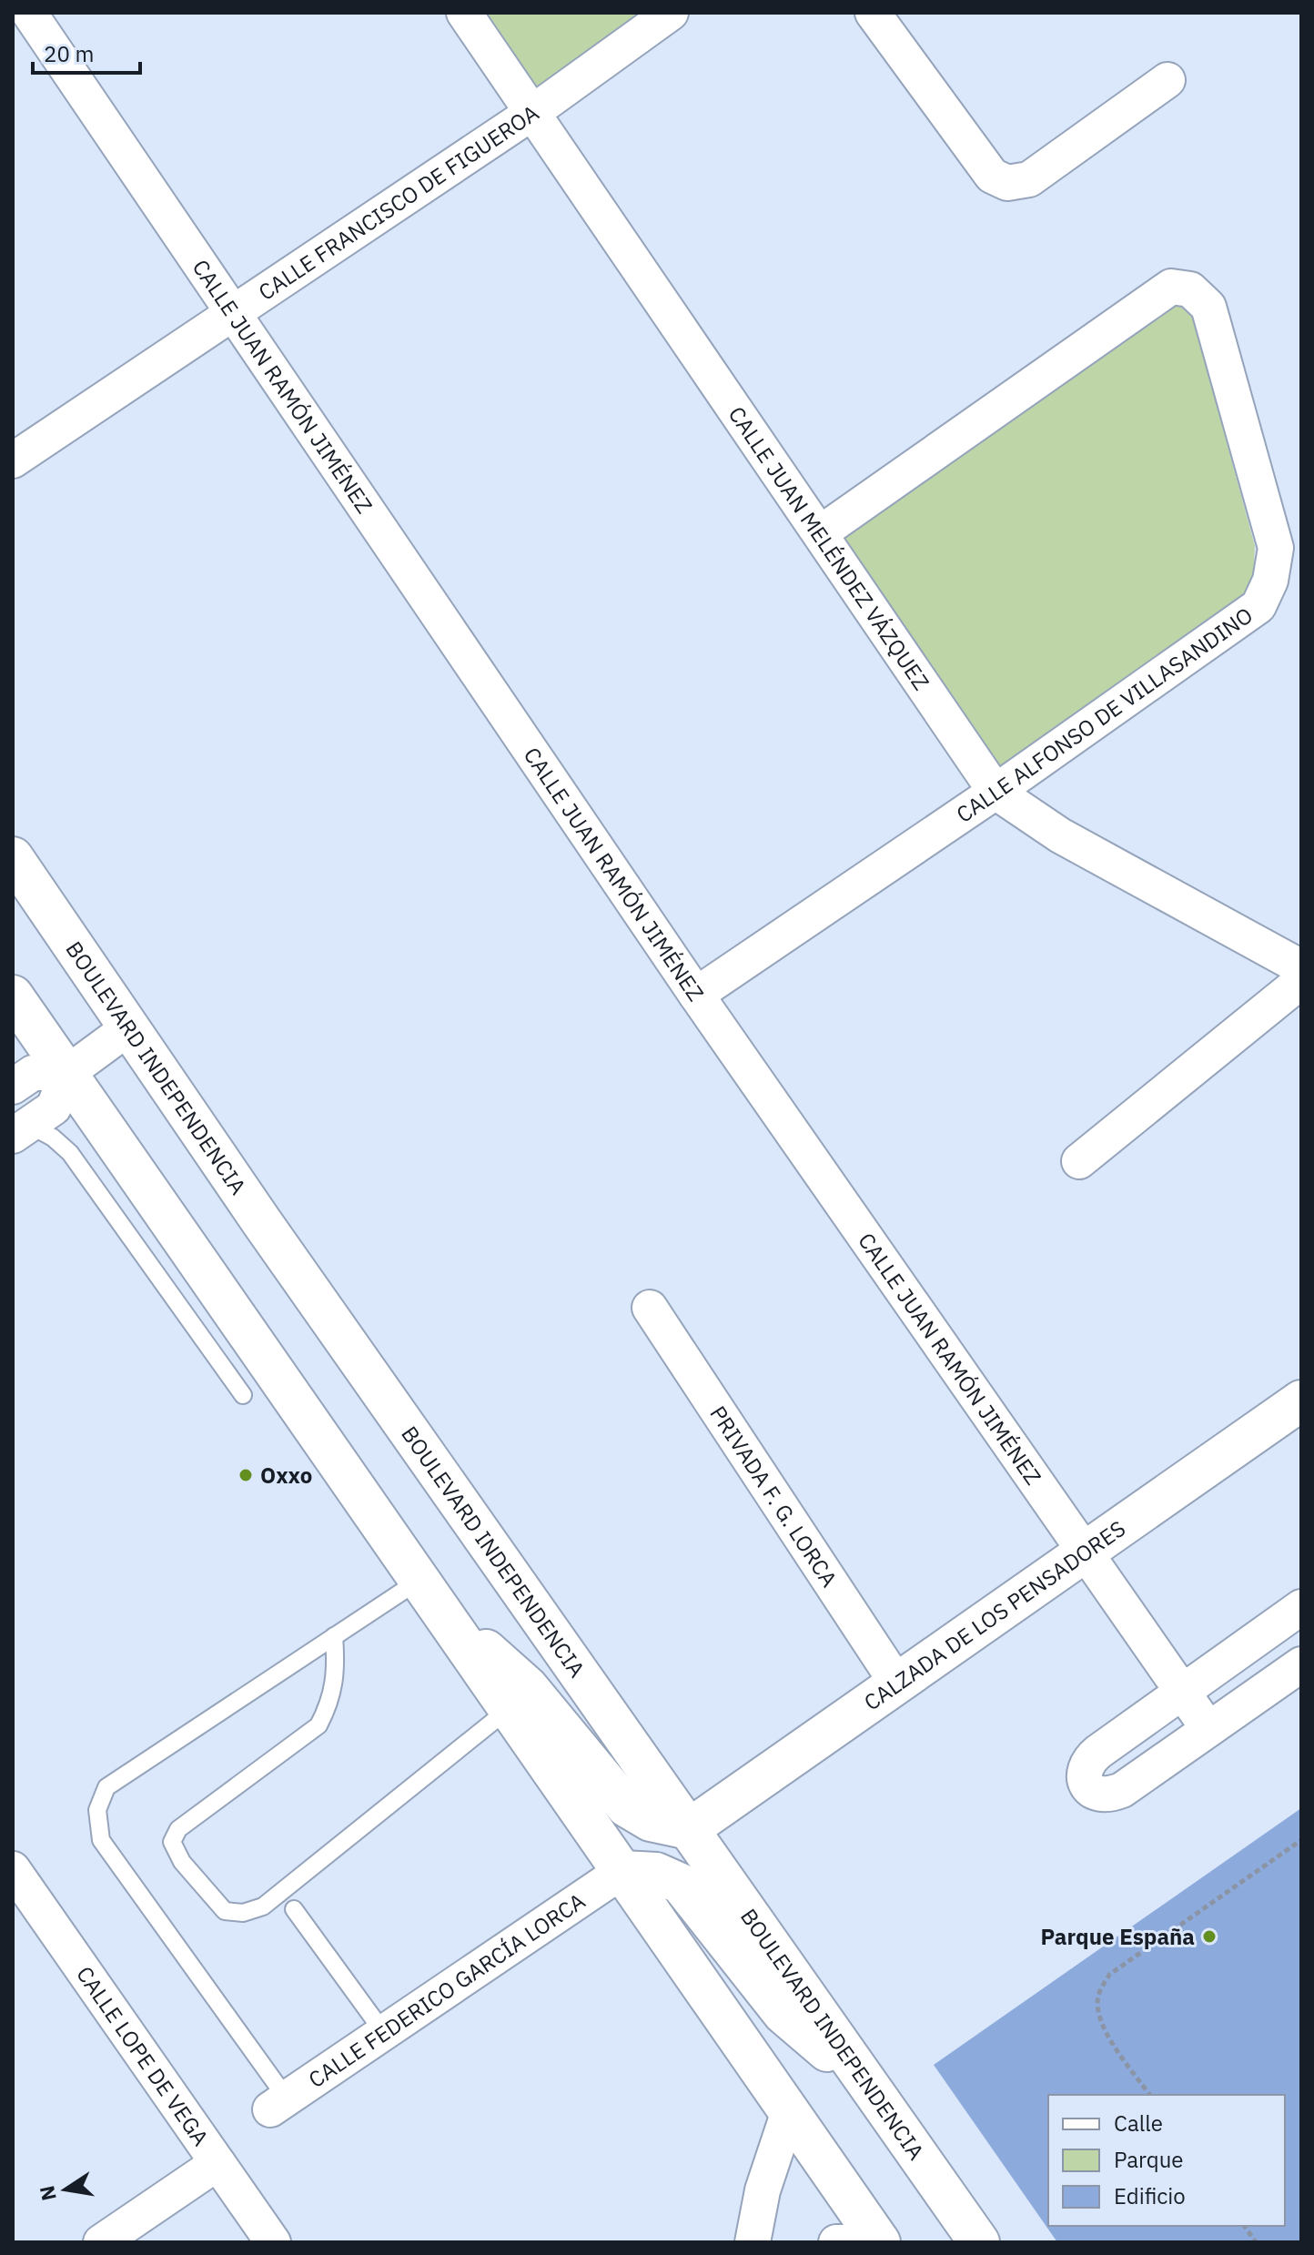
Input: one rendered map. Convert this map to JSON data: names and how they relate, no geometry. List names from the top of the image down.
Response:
{
  "streets": {
    "main road": ["BOULEVARD INDEPENDENCIA", "CALZADA DE LOS PENSADORES"],
    "street": [
      "CALLE FRANCISCO DE FIGUEROA",
      "CALLE JUAN RAMÓN JIMÉNEZ",
      "CALLE JUAN MELÉNDEZ VÁZQUEZ",
      "CALLE ALFONSO DE VILLASANDINO",
      "PRIVADA F. G. LORCA",
      "CALLE FEDERICO GARCÍA LORCA",
      "CALLE LOPE DE VEGA"
    ]
  },
  "crossings": [
    ["CALLE FRANCISCO DE FIGUEROA", "CALLE JUAN RAMÓN JIMÉNEZ"],
    ["CALLE FRANCISCO DE FIGUEROA", "CALLE JUAN MELÉNDEZ VÁZQUEZ"],
    ["CALLE JUAN RAMÓN JIMÉNEZ", "CALLE ALFONSO DE VILLASANDINO"],
    ["CALLE JUAN RAMÓN JIMÉNEZ", "CALZADA DE LOS PENSADORES"],
    ["CALLE JUAN MELÉNDEZ VÁZQUEZ", "CALLE ALFONSO DE VILLASANDINO"],
    ["BOULEVARD INDEPENDENCIA", "CALZADA DE LOS PENSADORES"],
    ["PRIVADA F. G. LORCA", "CALZADA DE LOS PENSADORES"]
  ],
  "places": ["Oxxo", "Parque España"],
  "legend": ["Calle", "Parque", "Edificio"],
  "scale_bar": "20 m",
  "north": "left"
}
